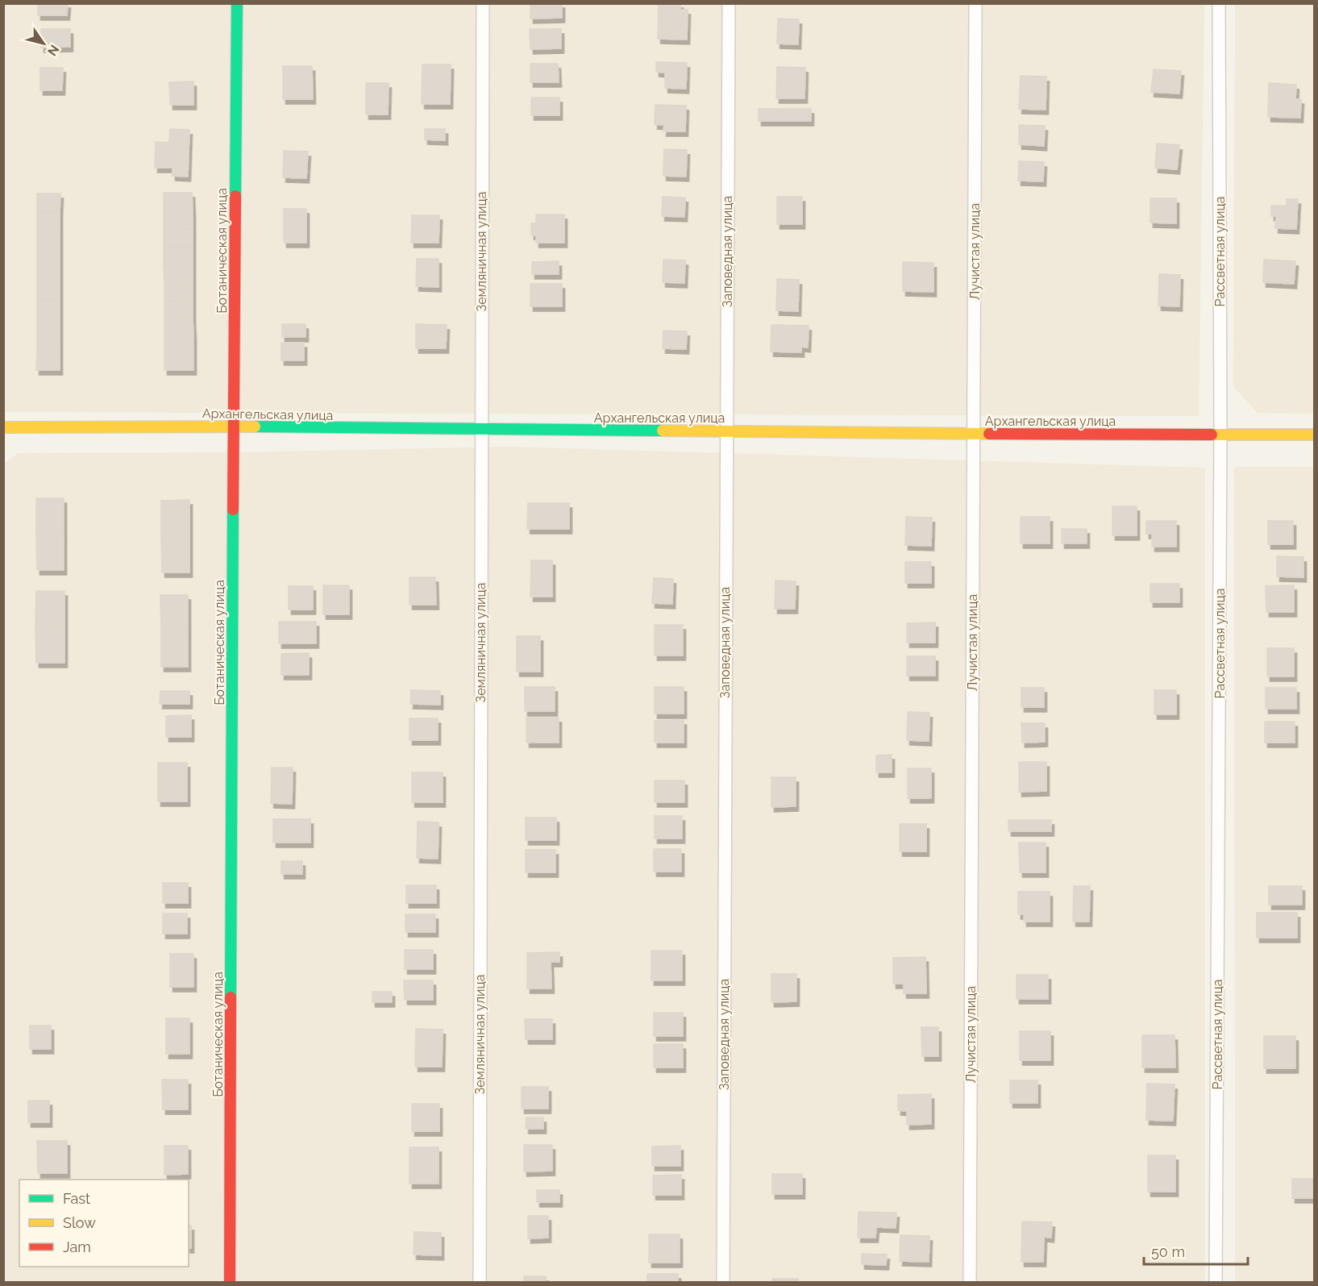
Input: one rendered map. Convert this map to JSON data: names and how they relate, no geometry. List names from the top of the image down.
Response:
{
  "streets": {
    "street": [
      "Ботаническая улица",
      "Земляничная улица",
      "Заповедная улица",
      "Лучистая улица",
      "Рассветная улица",
      "Архангельская улица"
    ]
  },
  "crossings": [
    ["Ботаническая улица", "Архангельская улица"],
    ["Земляничная улица", "Архангельская улица"],
    ["Заповедная улица", "Архангельская улица"],
    ["Лучистая улица", "Архангельская улица"],
    ["Рассветная улица", "Архангельская улица"]
  ],
  "legend": ["Fast", "Slow", "Jam"],
  "scale_bar": "50 m",
  "north": "bottom right"
}
